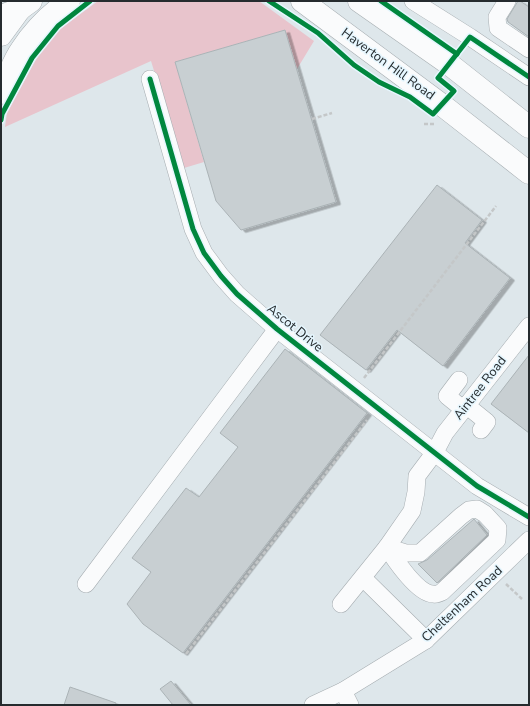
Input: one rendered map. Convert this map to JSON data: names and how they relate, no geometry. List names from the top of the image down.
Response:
{
  "streets": {
    "main road": ["Haverton Hill Road"],
    "street": ["Ascot Drive", "Aintree Road", "Cheltenham Road"]
  },
  "crossings": [
    ["Ascot Drive", "Aintree Road"]
  ]
}
